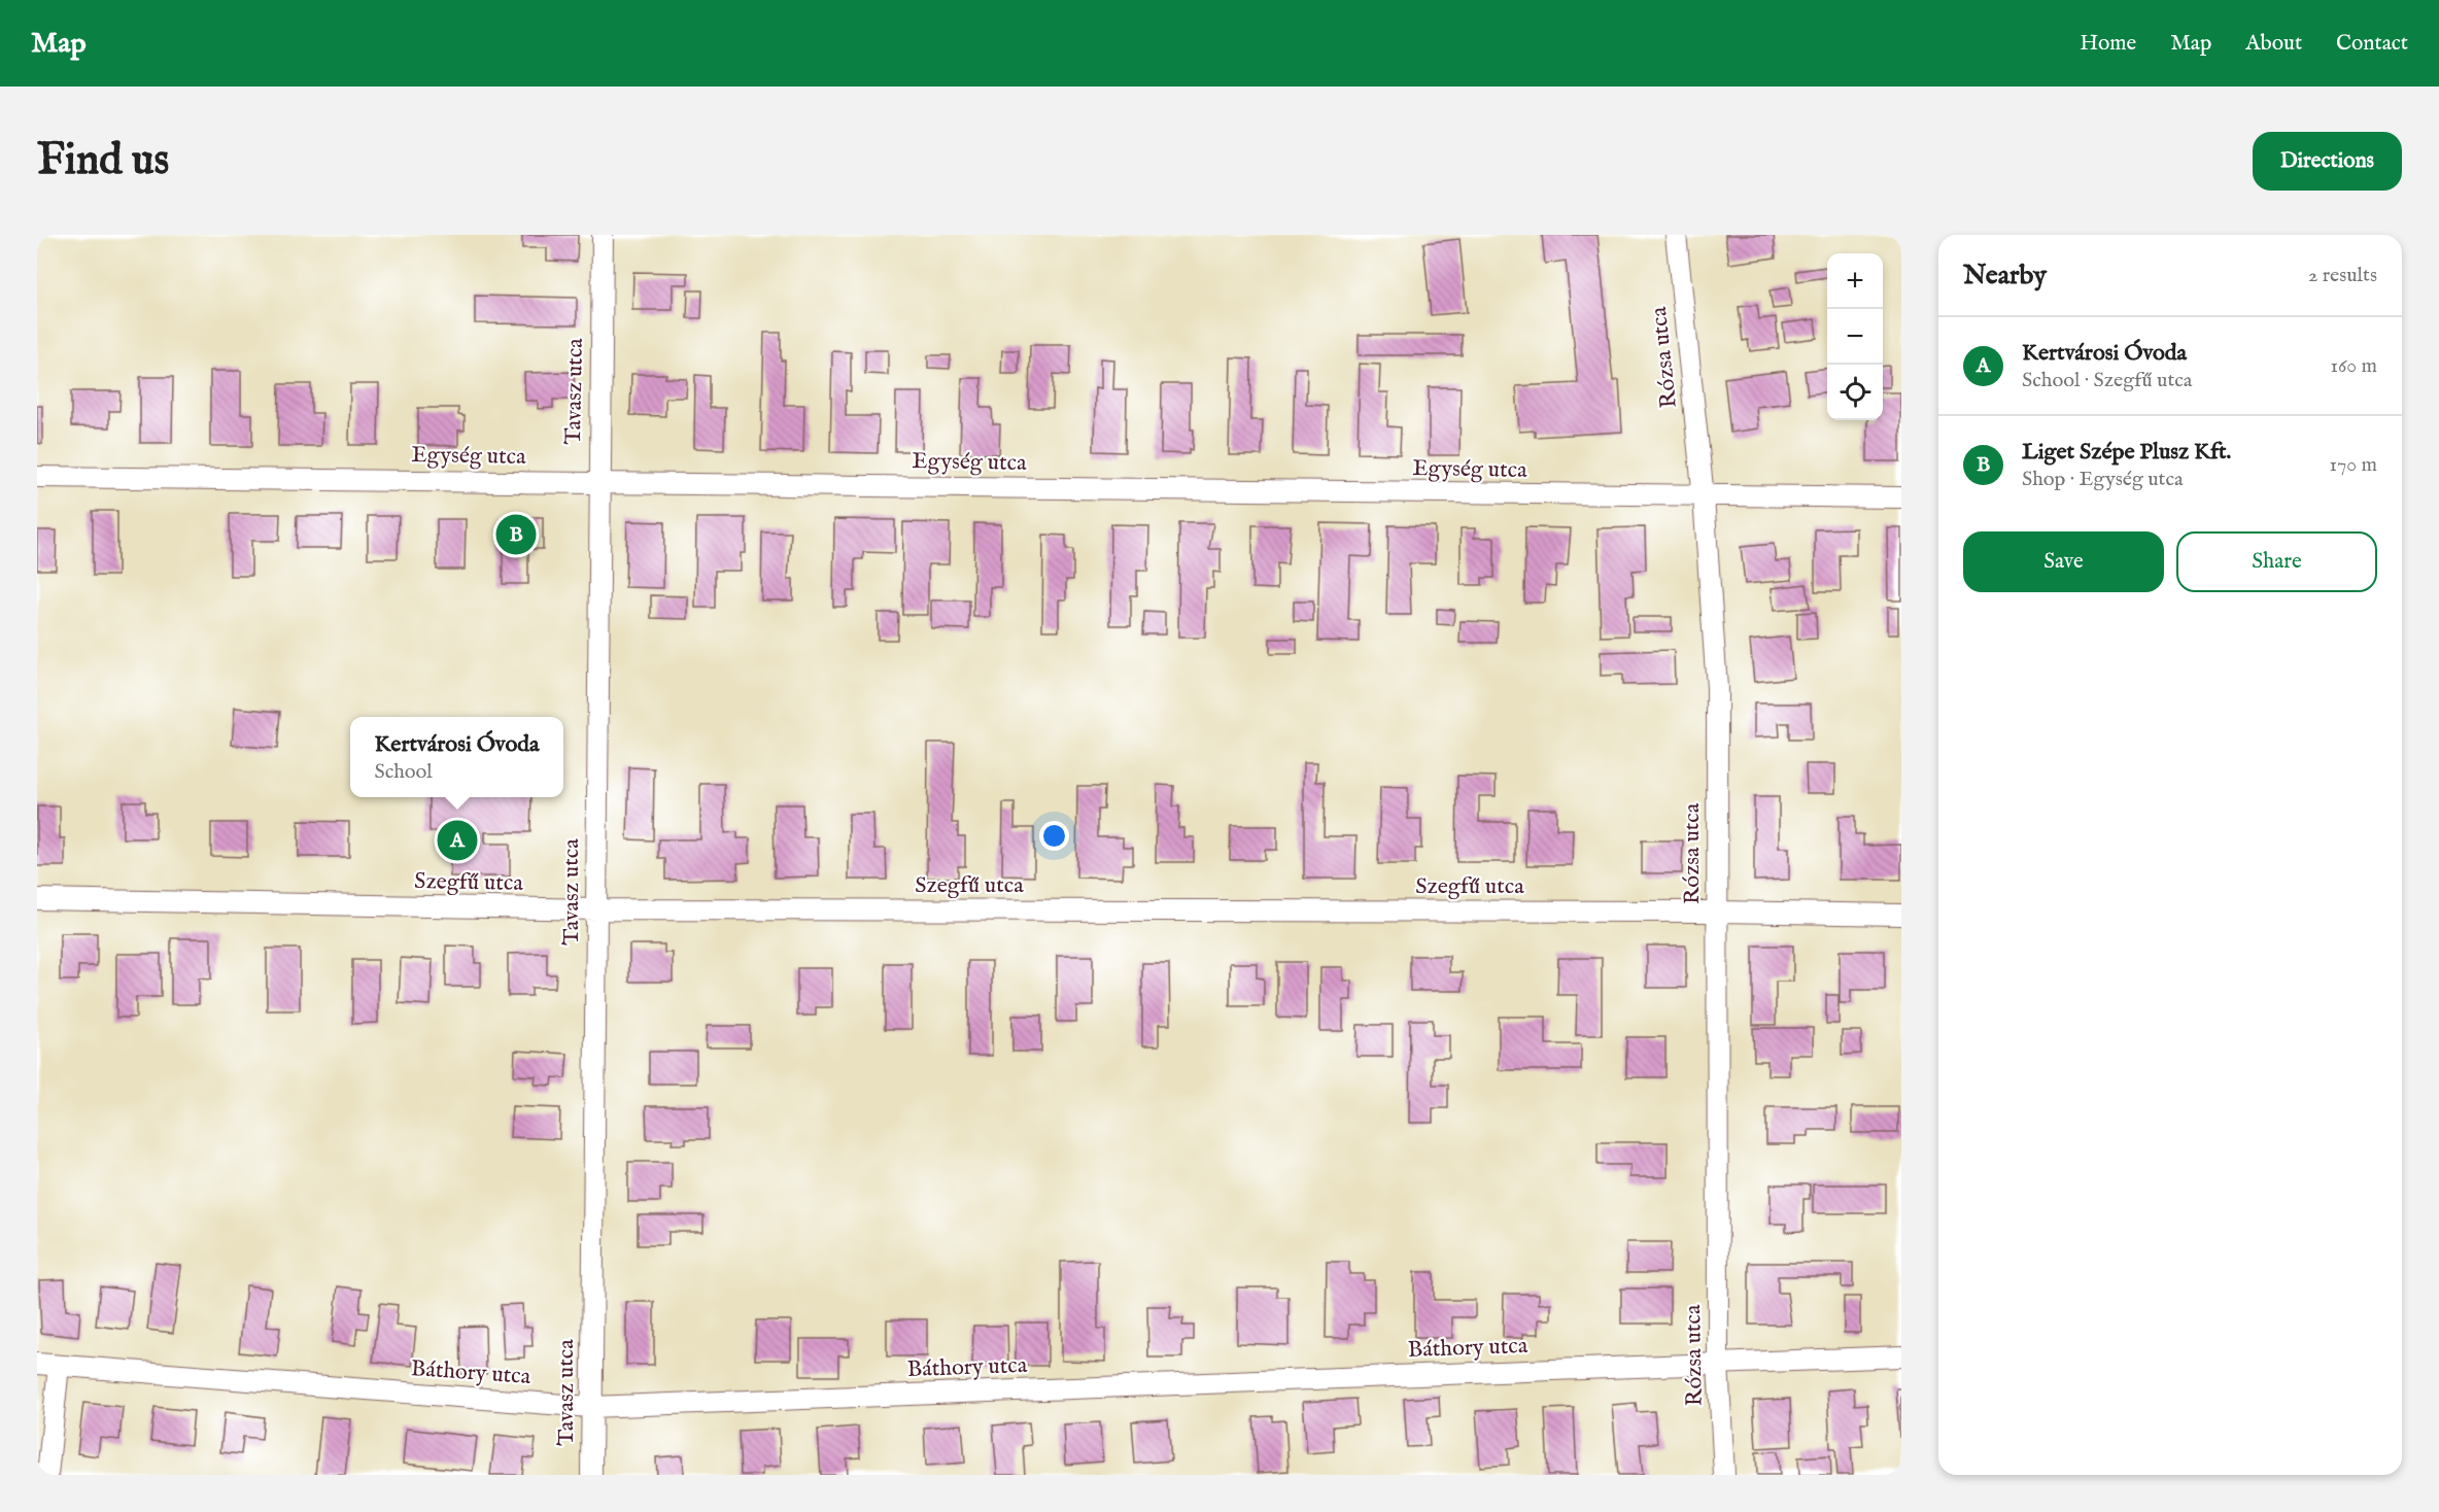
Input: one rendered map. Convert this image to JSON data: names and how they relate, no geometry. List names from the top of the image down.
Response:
{
  "streets": {
    "street": [
      "Rózsa utca",
      "Tavasz utca",
      "Egység utca",
      "Szegfű utca",
      "Báthory utca"
    ]
  },
  "crossings": [
    ["Rózsa utca", "Egység utca"],
    ["Rózsa utca", "Szegfű utca"],
    ["Rózsa utca", "Báthory utca"],
    ["Tavasz utca", "Egység utca"],
    ["Tavasz utca", "Szegfű utca"],
    ["Tavasz utca", "Báthory utca"]
  ],
  "page": {
    "header": "Map",
    "nav": [
      "Home",
      "Map",
      "About",
      "Contact"
    ],
    "buttons": [
      "Directions",
      ["Save", "Share"]
    ],
    "title": "Find us",
    "heading": ["Nearby", "2 results"],
    "map_buttons": ["+", "−"],
    "list": [
      {
        "mark": "A",
        "name": "Kertvárosi Óvoda",
        "note": "School · Szegfű utca",
        "value": "160 m"
      },
      {
        "mark": "B",
        "name": "Liget Szépe Plusz Kft.",
        "note": "Shop · Egység utca",
        "value": "170 m"
      }
    ],
    "pins": ["B", "A"],
    "popup": ["Kertvárosi Óvoda", "School"]
  }
}
